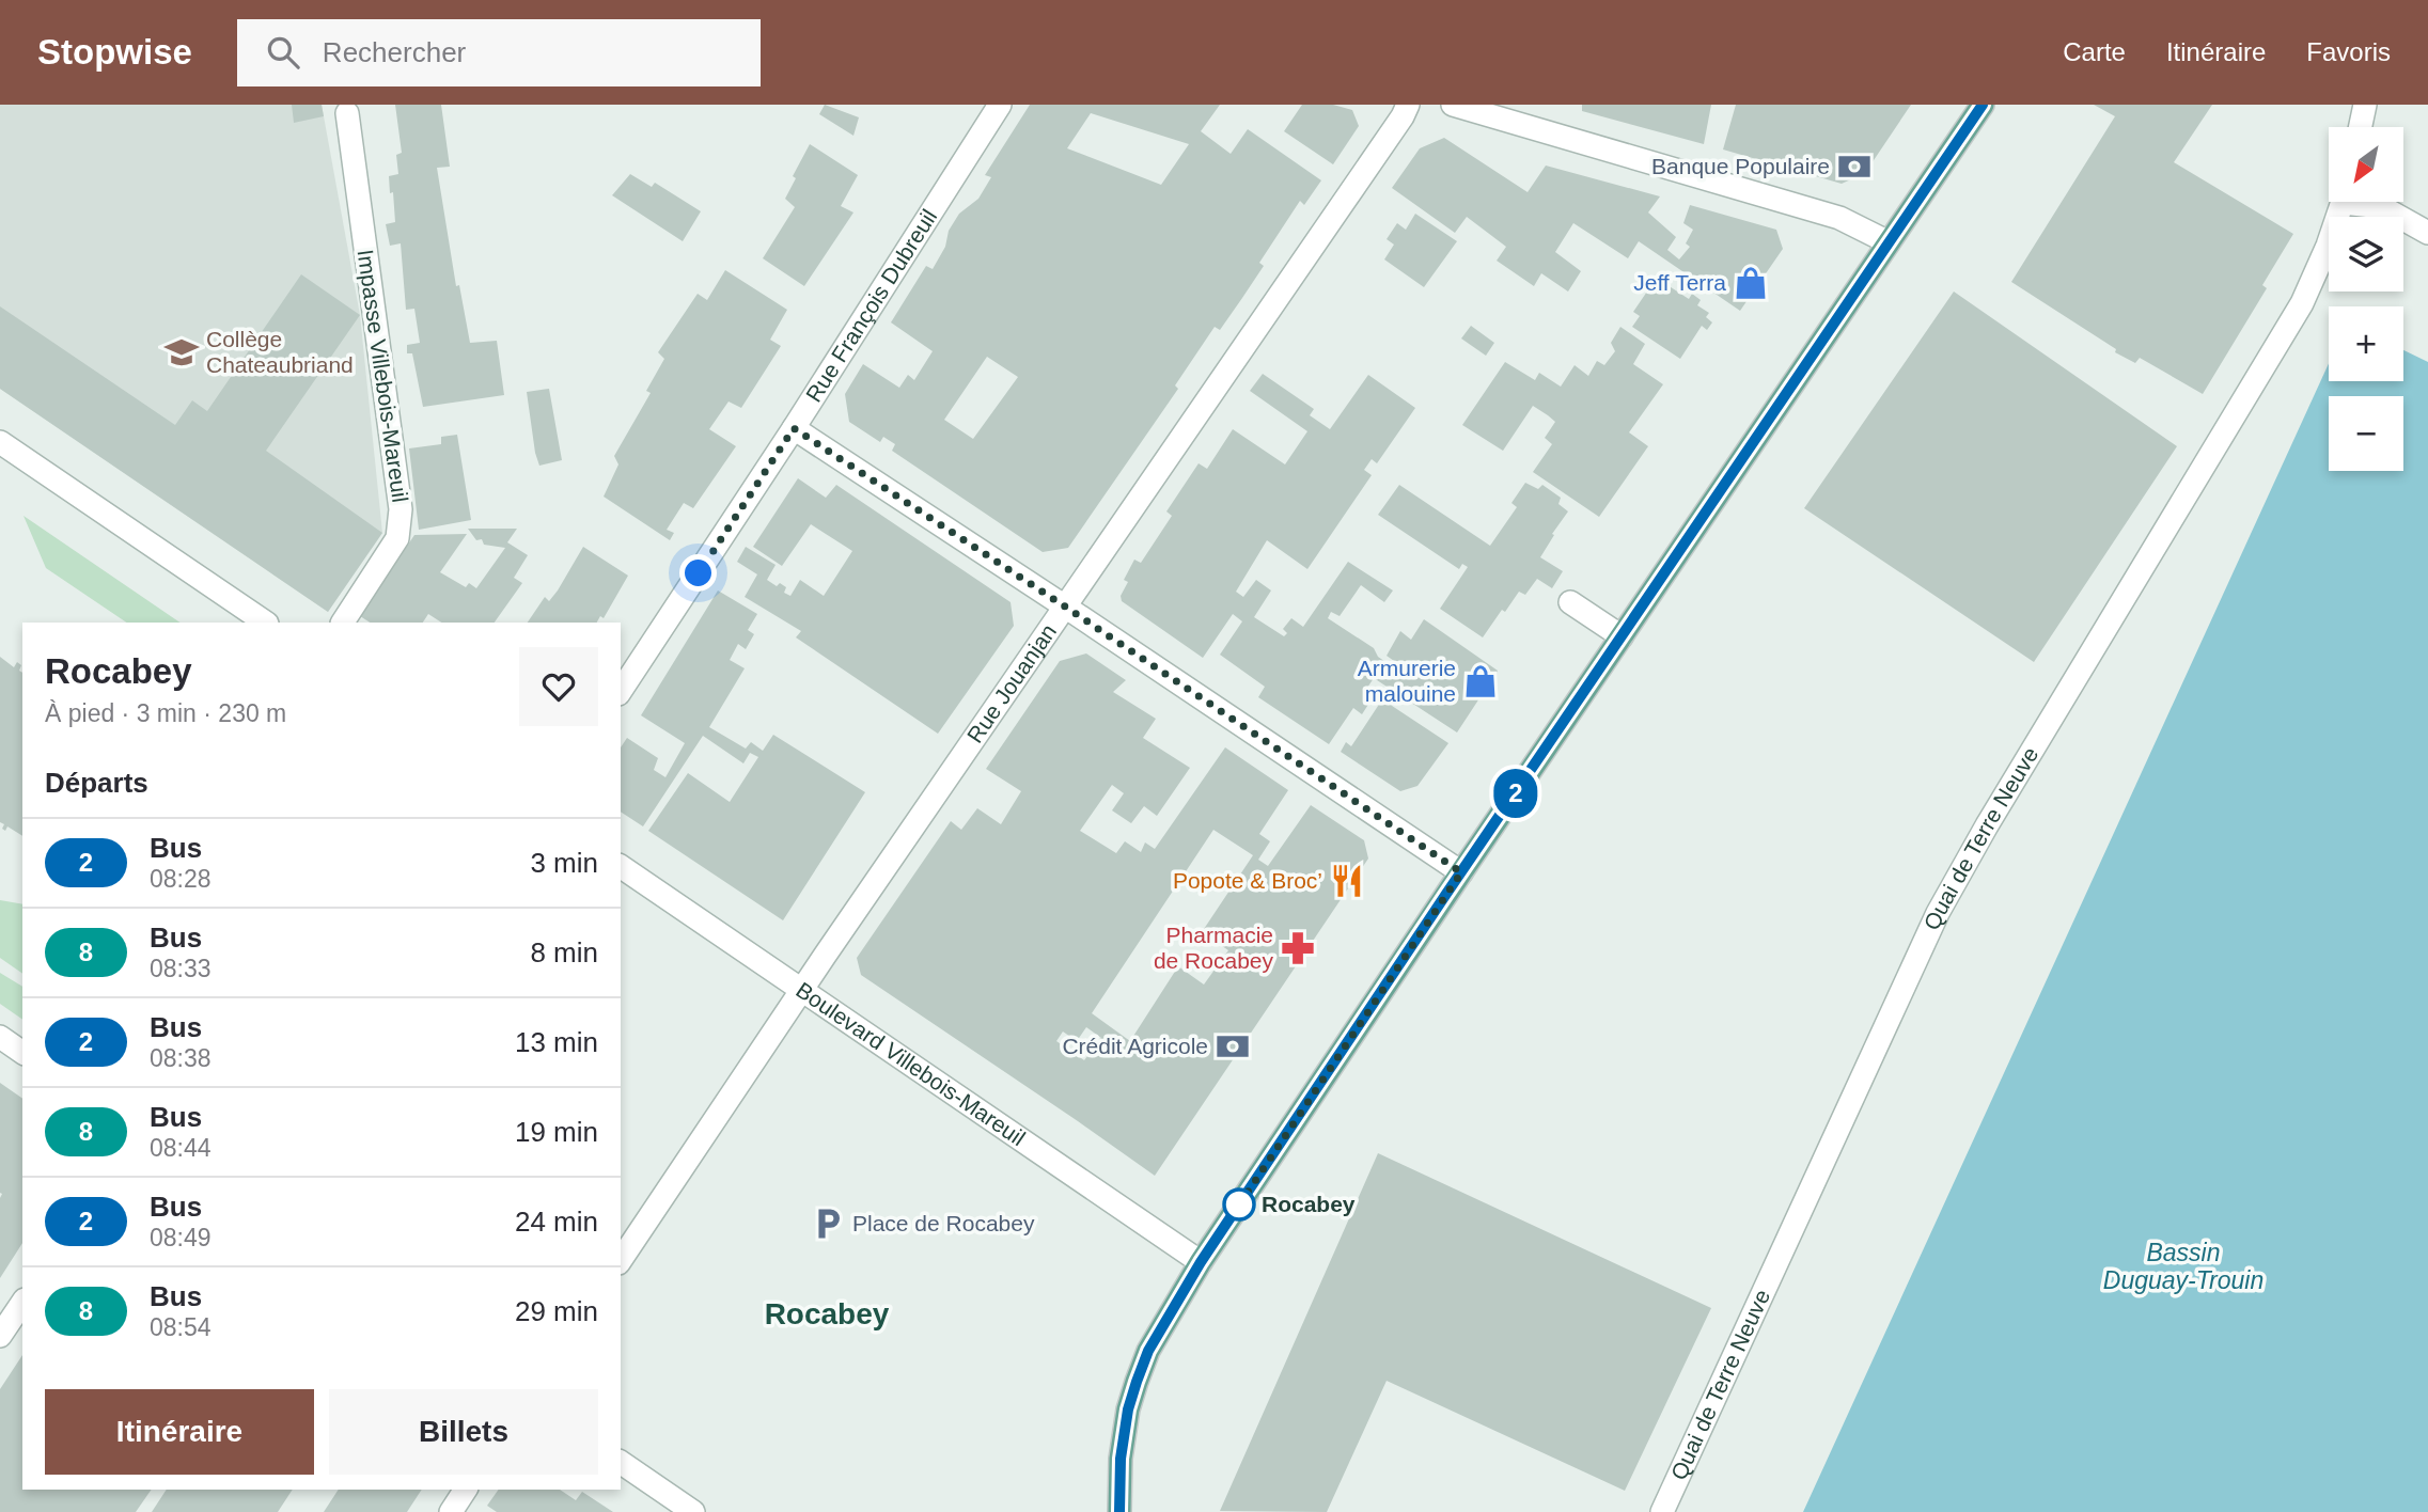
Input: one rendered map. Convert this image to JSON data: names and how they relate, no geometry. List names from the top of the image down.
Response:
{
  "streets": {
    "street": [
      "Rue François Dubreuil",
      "Impasse Villebois-Mareuil",
      "Rue Jouanjan",
      "Quai de Terre Neuve",
      "Boulevard Villebois-Mareuil"
    ]
  },
  "crossings": [
    ["Rue Jouanjan", "Boulevard Villebois-Mareuil"]
  ],
  "districts": ["Rocabey"],
  "water": ["Bassin Duguay-Trouin"],
  "places": {
    "bank": ["Banque Populaire", "Crédit Agricole"],
    "shop": ["Jeff Terra", "Armurerie malouine"],
    "school or university": ["Collège Chateaubriand"],
    "restaurant": ["Popote & Broc’"],
    "pharmacy": ["Pharmacie de Rocabey"],
    "other": ["Rocabey"],
    "parking": ["Place de Rocabey"]
  },
  "lines": ["bus line 2"],
  "north": "bottom left",
  "page": {
    "header": "Stopwise",
    "search": "Rechercher",
    "nav": ["Carte", "Itinéraire", "Favoris"],
    "on_map": "2",
    "map_buttons": ["+", "−"],
    "heading": [
      ["Rocabey", "À pied · 3 min · 230 m"],
      "Départs"
    ],
    "list": [
      {
        "mark": "2",
        "name": "Bus",
        "note": "08:28",
        "value": "3 min"
      },
      {
        "mark": "8",
        "name": "Bus",
        "note": "08:33",
        "value": "8 min"
      },
      {
        "mark": "2",
        "name": "Bus",
        "note": "08:38",
        "value": "13 min"
      },
      {
        "mark": "8",
        "name": "Bus",
        "note": "08:44",
        "value": "19 min"
      },
      {
        "mark": "2",
        "name": "Bus",
        "note": "08:49",
        "value": "24 min"
      },
      {
        "mark": "8",
        "name": "Bus",
        "note": "08:54",
        "value": "29 min"
      }
    ],
    "buttons": ["Itinéraire", "Billets"]
  }
}
